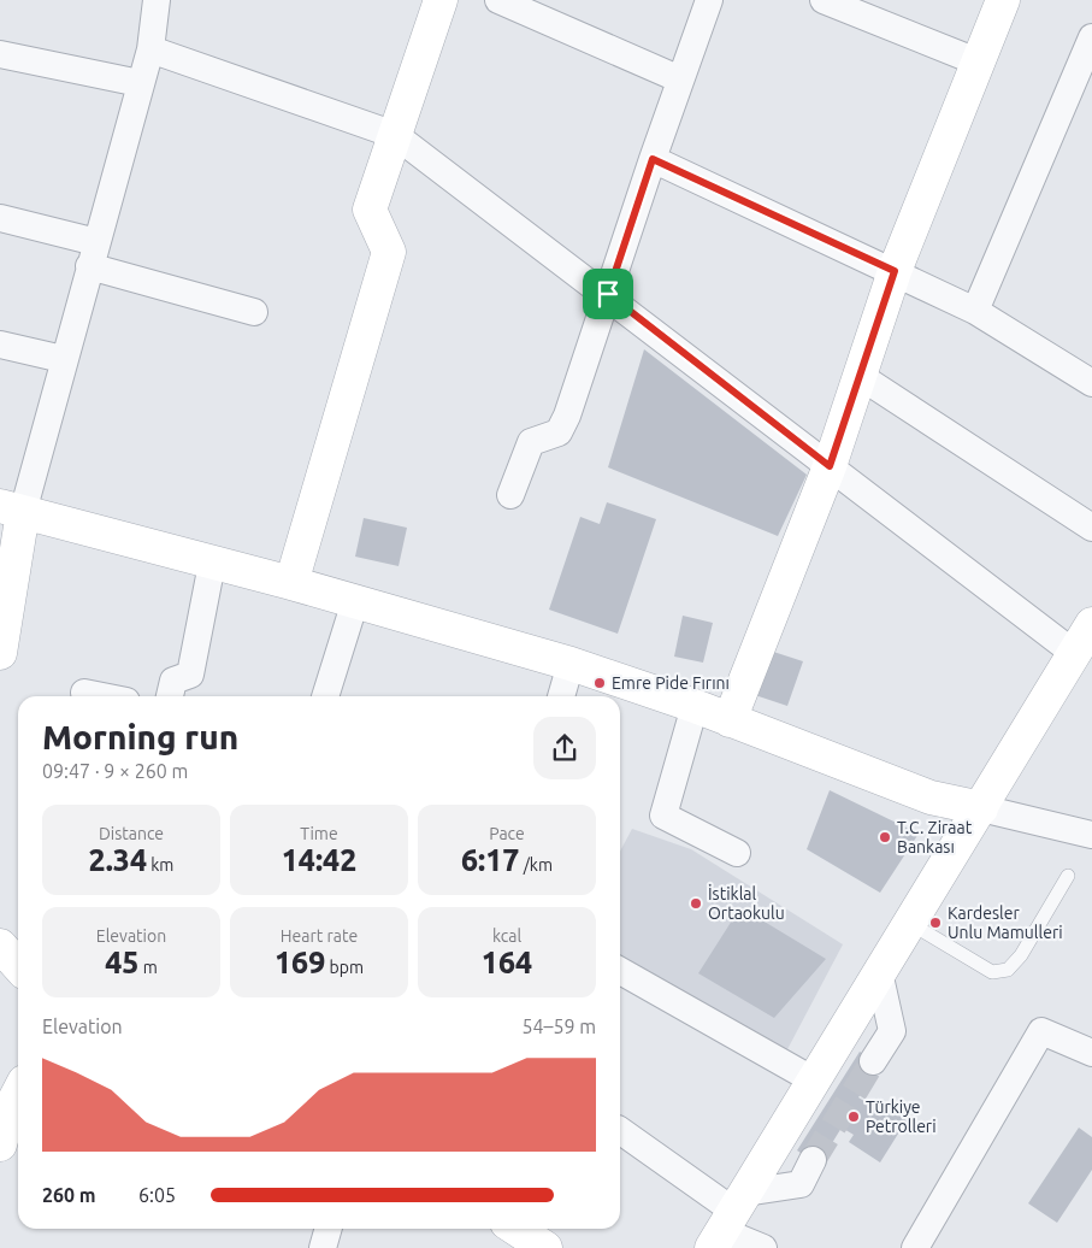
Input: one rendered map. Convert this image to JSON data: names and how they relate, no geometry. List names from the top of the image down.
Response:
{
  "places": [
    "Emre Pide Fırını",
    "T.C. Ziraat Bankası",
    "İstiklal Ortaokulu",
    "Kardesler Unlu Mamulleri",
    "Türkiye Petrolleri"
  ],
  "page": {
    "heading": ["Morning run", "09:47 · 9 × 260 m"],
    "stats": [
      ["Distance", "2.34 km"],
      ["Time", "14:42"],
      ["Pace", "6:17 /km"],
      ["Elevation", "45 m"],
      ["Heart rate", "169 bpm"],
      ["kcal", "164"]
    ],
    "chart": ["Elevation", "54–59 m"],
    "list": [
      {
        "name": "260 m",
        "note": "6:05"
      }
    ]
  }
}
